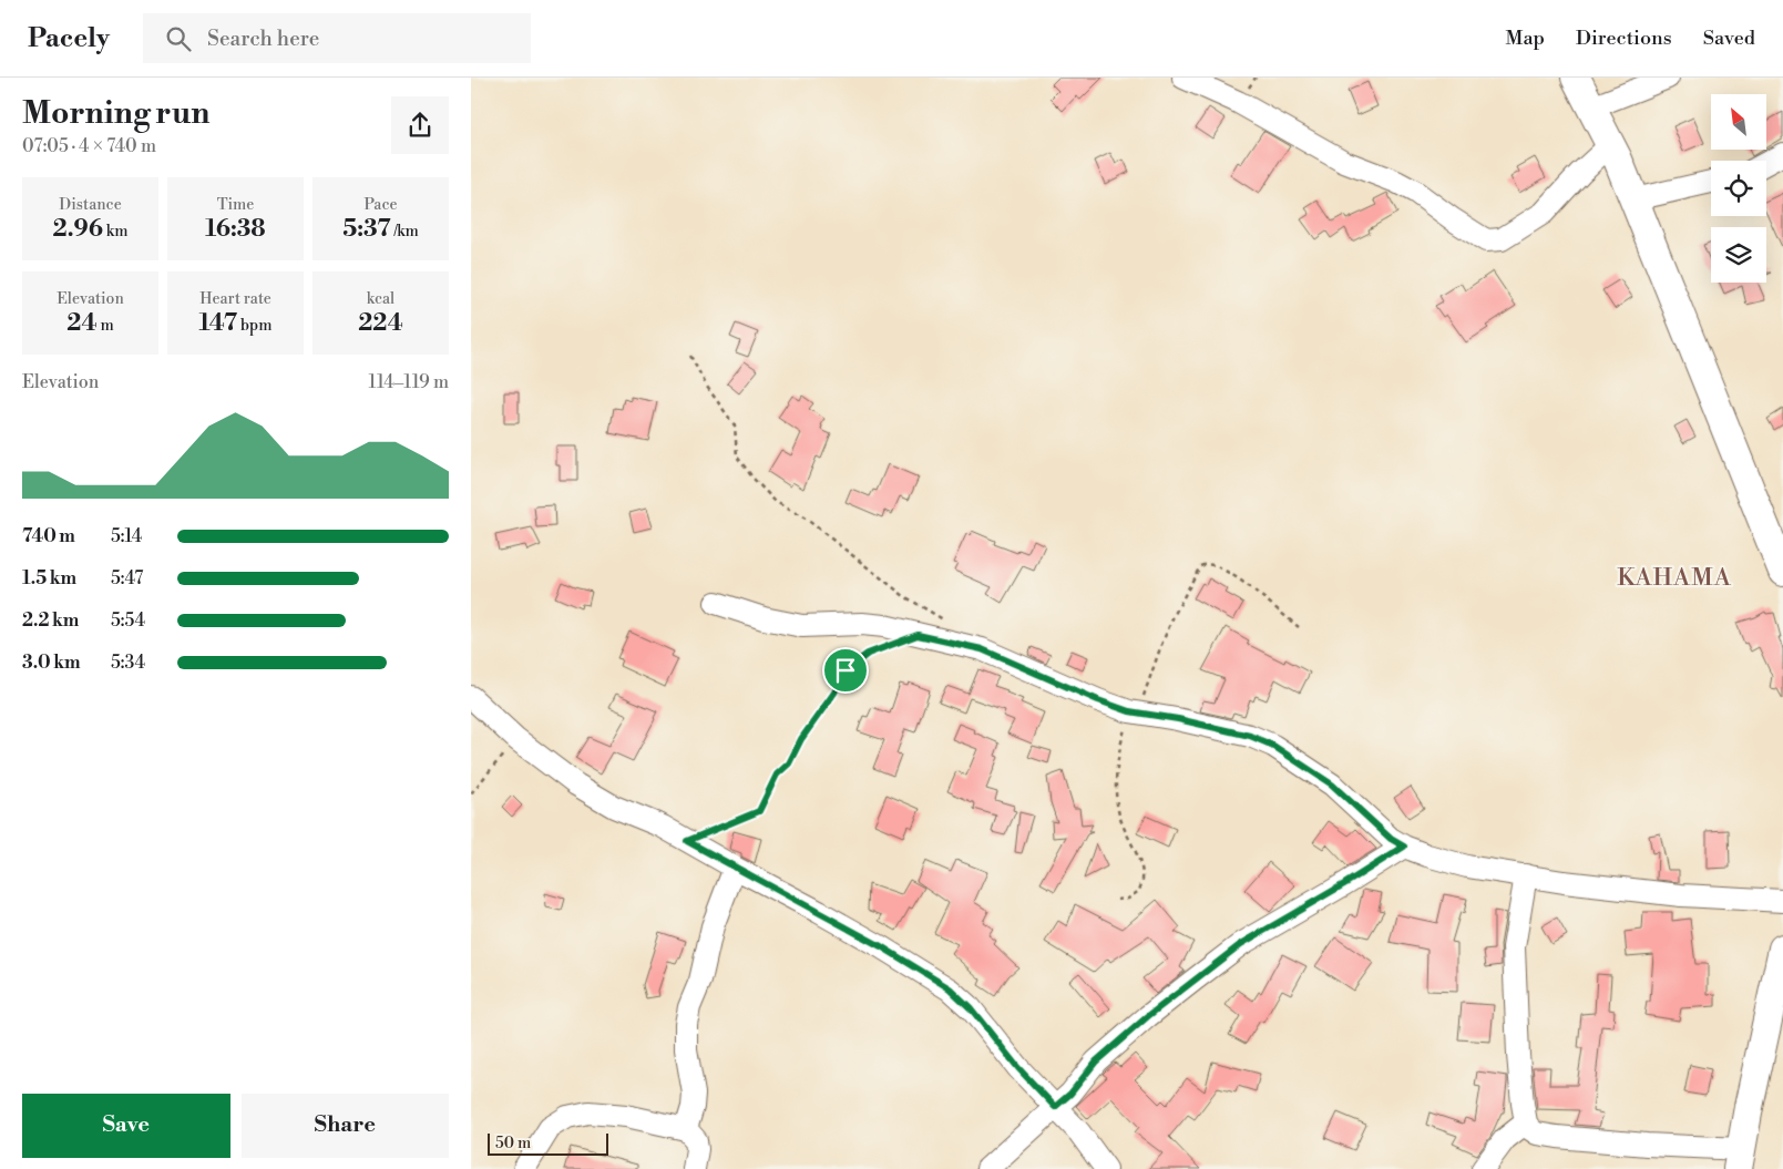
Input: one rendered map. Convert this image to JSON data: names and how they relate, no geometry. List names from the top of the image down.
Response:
{
  "districts": ["KAHAMA"],
  "scale_bar": "50 m",
  "north": "top left",
  "page": {
    "header": "Pacely",
    "search": "Search here",
    "nav": ["Map", "Directions", "Saved"],
    "heading": ["Morning run", "07:05 · 4 × 740 m"],
    "stats": [
      ["Distance", "2.96 km"],
      ["Time", "16:38"],
      ["Pace", "5:37 /km"],
      ["Elevation", "24 m"],
      ["Heart rate", "147 bpm"],
      ["kcal", "224"]
    ],
    "chart": ["Elevation", "114–119 m"],
    "list": [
      {
        "name": "740 m",
        "note": "5:14"
      },
      {
        "name": "1.5 km",
        "note": "5:47"
      },
      {
        "name": "2.2 km",
        "note": "5:54"
      },
      {
        "name": "3.0 km",
        "note": "5:34"
      }
    ],
    "buttons": ["Save", "Share"],
    "scale": "50 m"
  }
}
